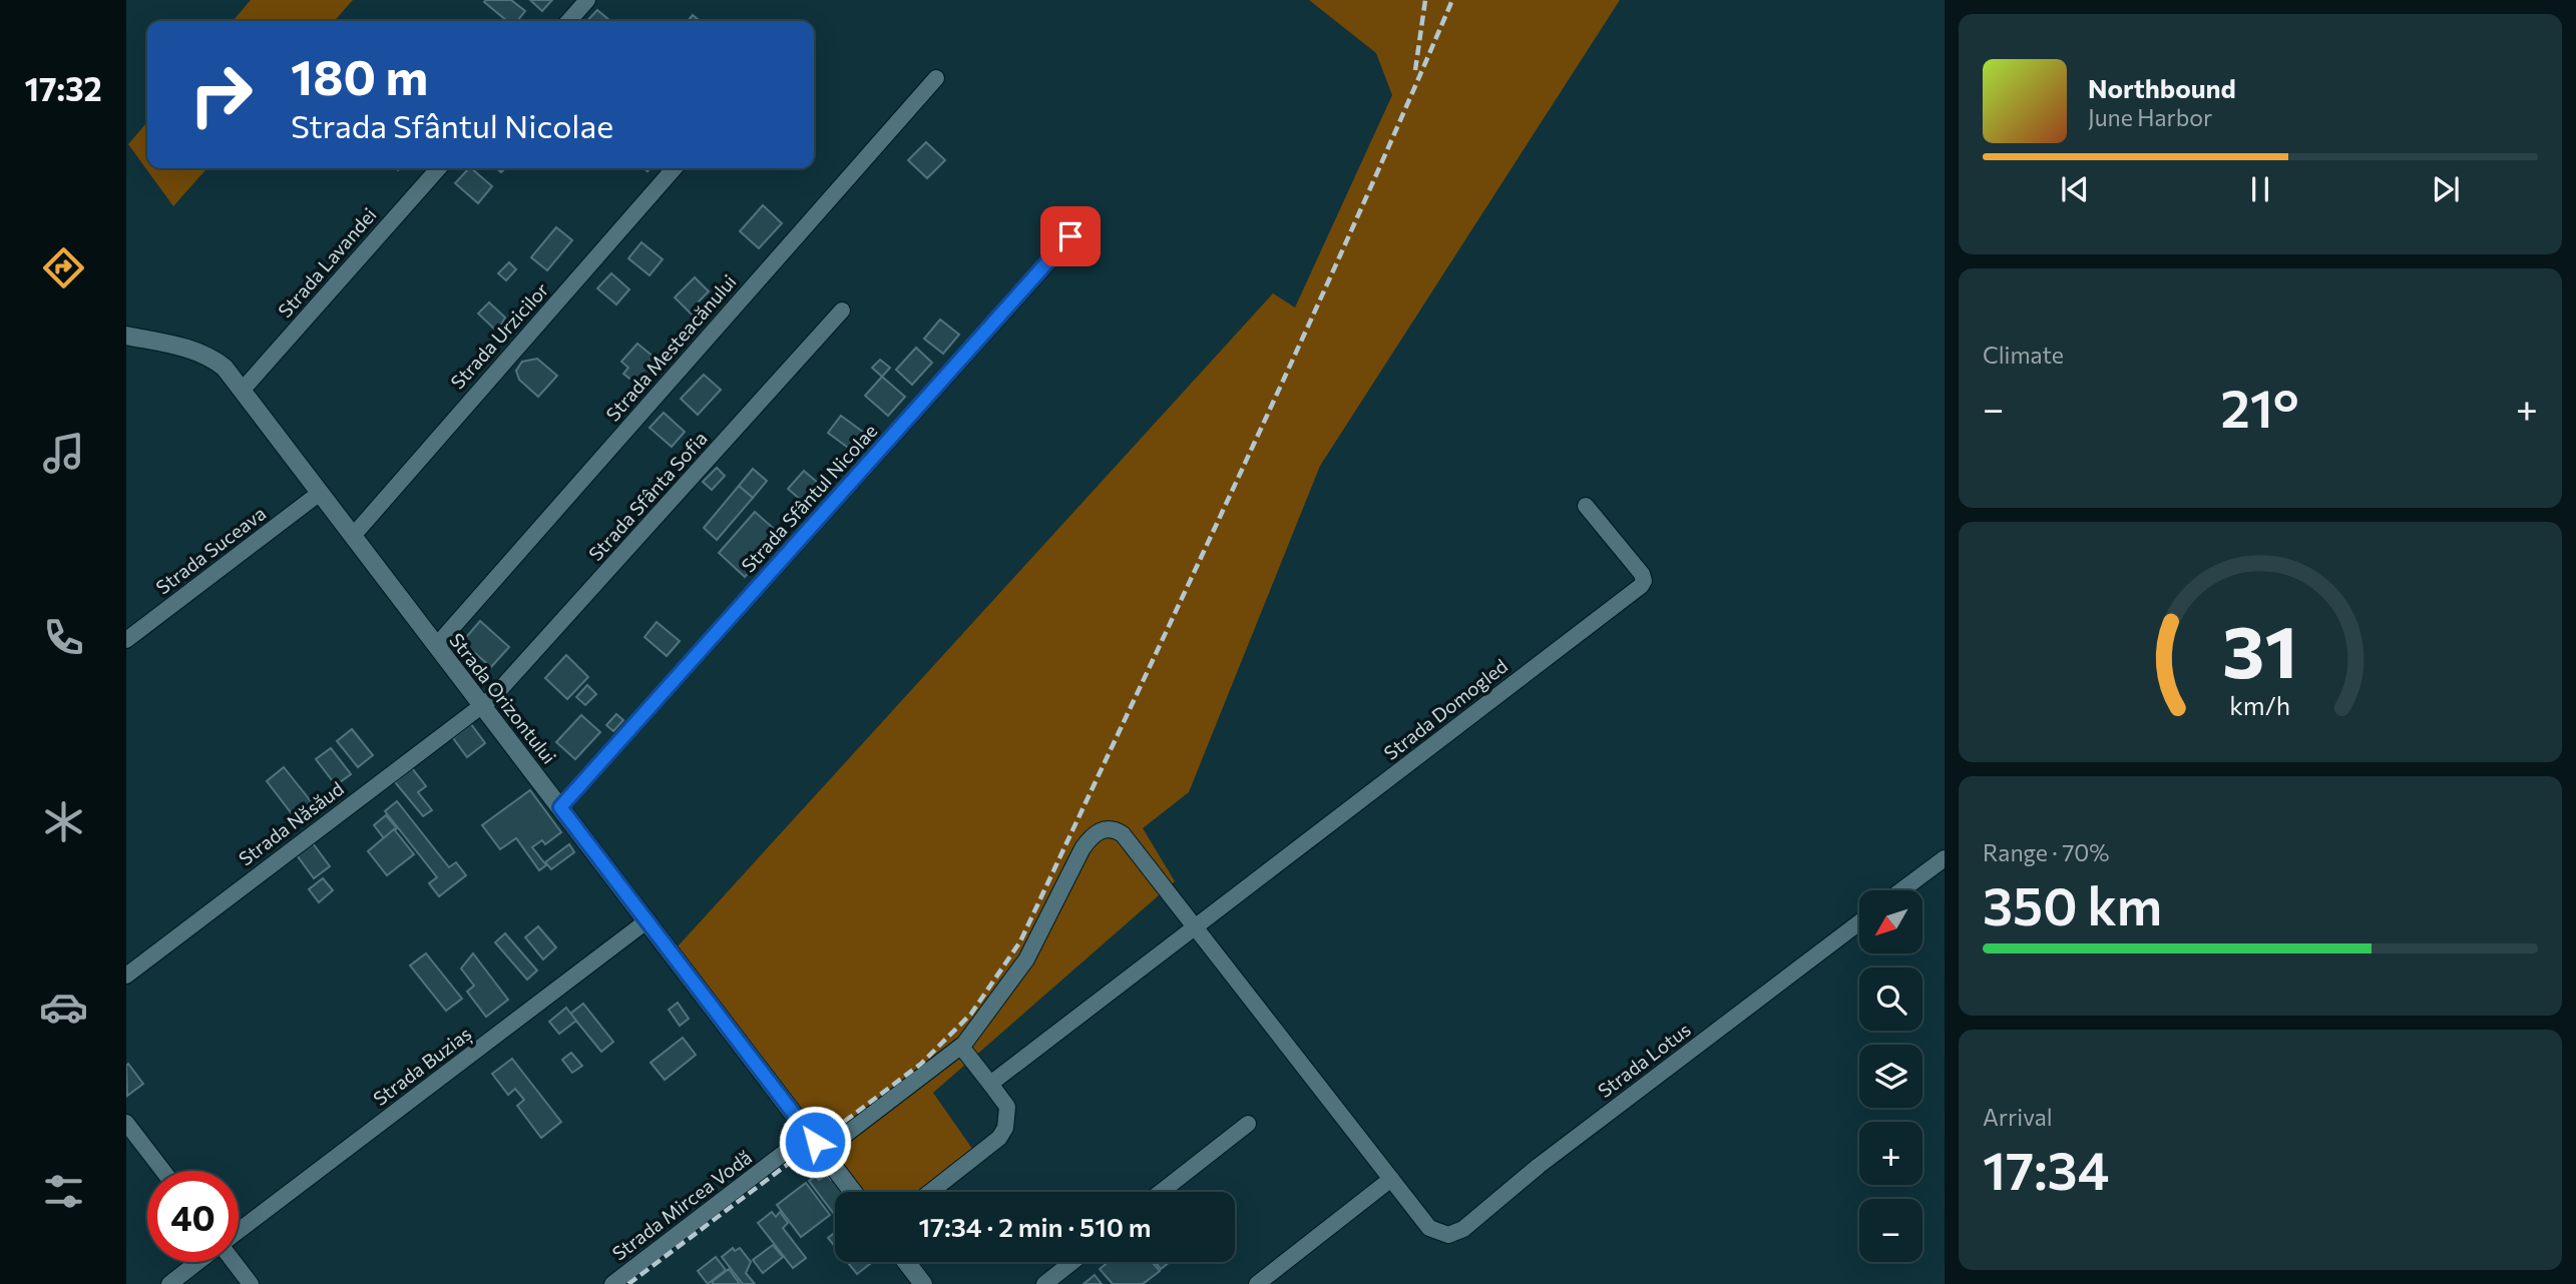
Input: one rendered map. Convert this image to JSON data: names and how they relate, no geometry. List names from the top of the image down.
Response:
{
  "streets": {
    "street": [
      "Strada Lavandei",
      "Strada Urzicilor",
      "Strada Mesteacănului",
      "Strada Sfânta Sofia",
      "Strada Sfântul Nicolae",
      "Strada Suceava",
      "Strada Orizontului",
      "Strada Domogled",
      "Strada Năsăud",
      "Strada Lotus",
      "Strada Buziaș",
      "Strada Mircea Vodă"
    ]
  },
  "crossings": [
    ["Strada Lavandei", "Strada Orizontului"],
    ["Strada Urzicilor", "Strada Orizontului"],
    ["Strada Mesteacănului", "Strada Orizontului"],
    ["Strada Sfânta Sofia", "Strada Orizontului"],
    ["Strada Sfânta Sofia", "Strada Năsăud"],
    ["Strada Sfântul Nicolae", "Strada Orizontului"],
    ["Strada Suceava", "Strada Orizontului"],
    ["Strada Orizontului", "Strada Năsăud"],
    ["Strada Orizontului", "Strada Buziaș"],
    ["Strada Orizontului", "Strada Mircea Vodă"]
  ],
  "north": "bottom left",
  "page": {
    "tabs": "17:32",
    "turn": ["180 m", "Strada Sfântul Nicolae"],
    "song": ["Northbound", "June Harbor"],
    "tile": [
      "Climate",
      ["Range · 70%", "350 km"],
      ["Arrival", "17:34"]
    ],
    "heat": ["−", "21°", "+"],
    "map_buttons": ["+", "−"],
    "limit": "40",
    "trip": "17:34 · 2 min · 510 m",
    "gauge": ["31", "km/h"]
  }
}
